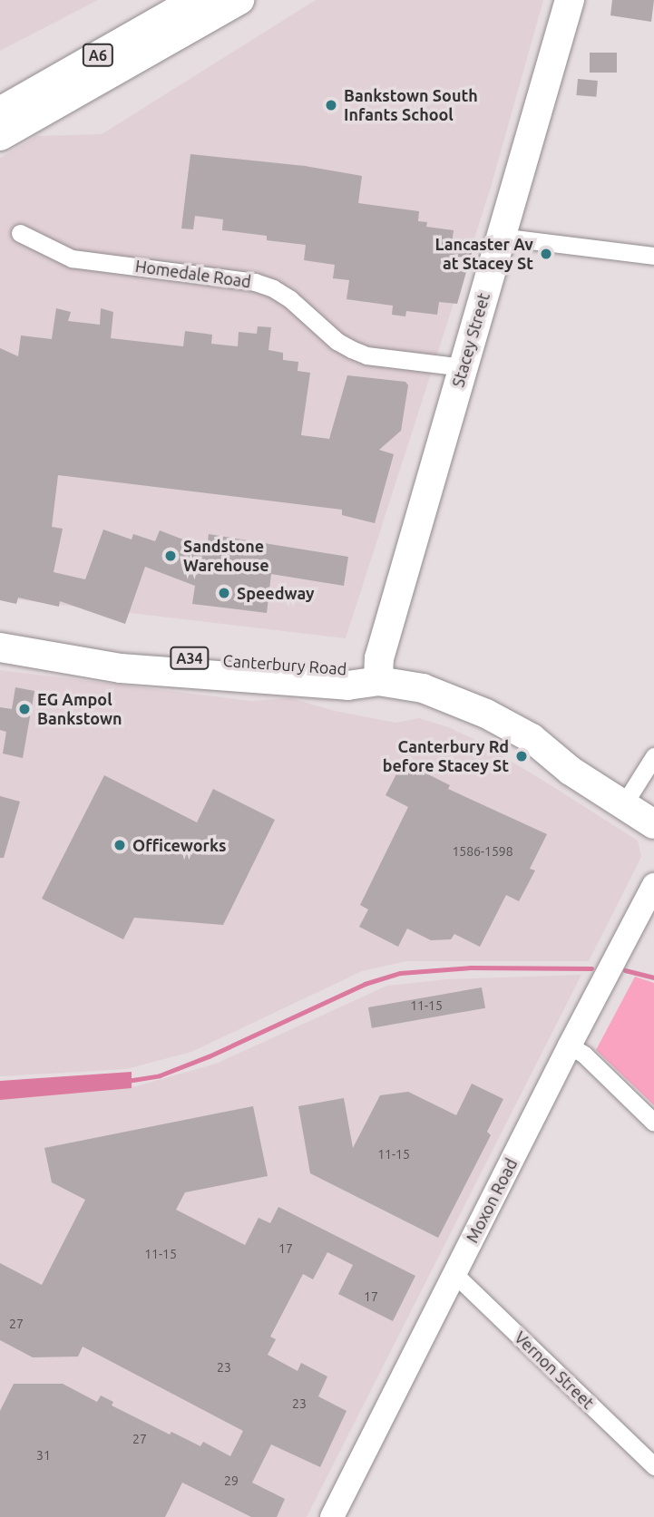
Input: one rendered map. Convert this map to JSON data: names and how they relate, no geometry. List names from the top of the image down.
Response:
{
  "streets": {
    "highway": [
      "A6",
      "Stacey Street",
      "A34",
      "Canterbury Road"
    ],
    "main road": ["Moxon Road"],
    "street": ["Homedale Road", "Vernon Street"]
  },
  "crossings": [
    ["Homedale Road", "Stacey Street"],
    ["Stacey Street", "Canterbury Road"],
    ["Moxon Road", "Vernon Street"]
  ],
  "places": [
    "Bankstown South Infants School",
    "Lancaster Av at Stacey St",
    "Sandstone Warehouse",
    "Speedway",
    "EG Ampol Bankstown",
    "Canterbury Rd before Stacey St",
    "Officeworks"
  ],
  "house_numbers": [
    "1586-1598",
    "11-15",
    "11-15",
    "17",
    "11-15",
    "17",
    "27",
    "23",
    "23",
    "27",
    "31",
    "29"
  ]
}
